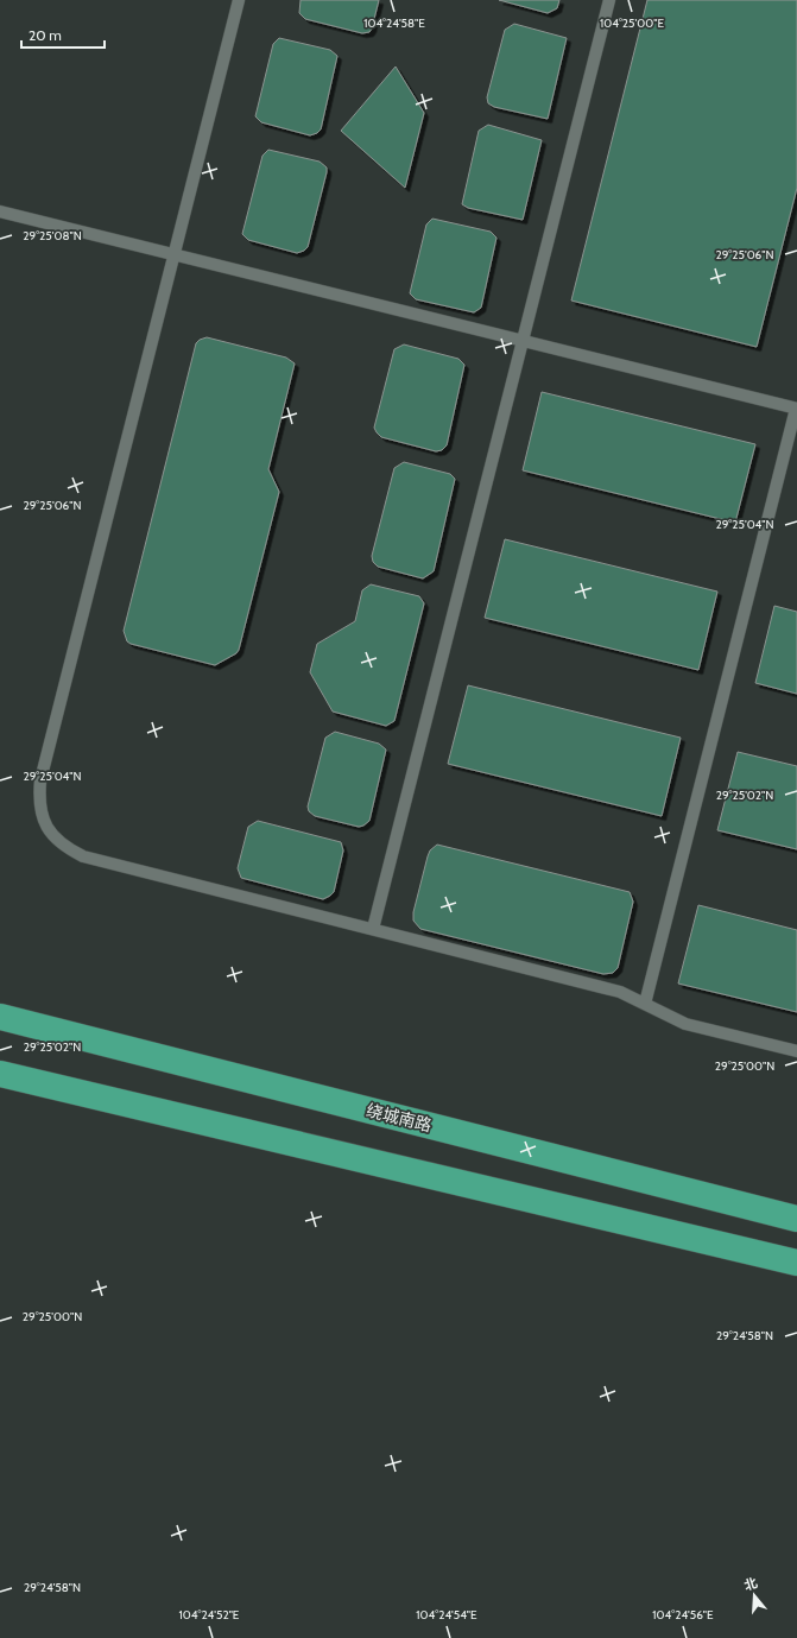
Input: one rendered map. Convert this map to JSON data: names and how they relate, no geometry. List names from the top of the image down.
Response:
{
  "streets": {
    "highway": ["绕城南路"]
  },
  "scale_bar": "20 m",
  "north": "top",
  "coordinates": [
    "104°24'58\"E",
    "104°25'00\"E",
    "29°25'08\"N",
    "29°25'06\"N",
    "29°25'04\"N",
    "29°25'02\"N",
    "29°25'00\"N",
    "29°24'58\"N",
    "104°24'52\"E",
    "104°24'54\"E",
    "104°24'56\"E"
  ]
}
